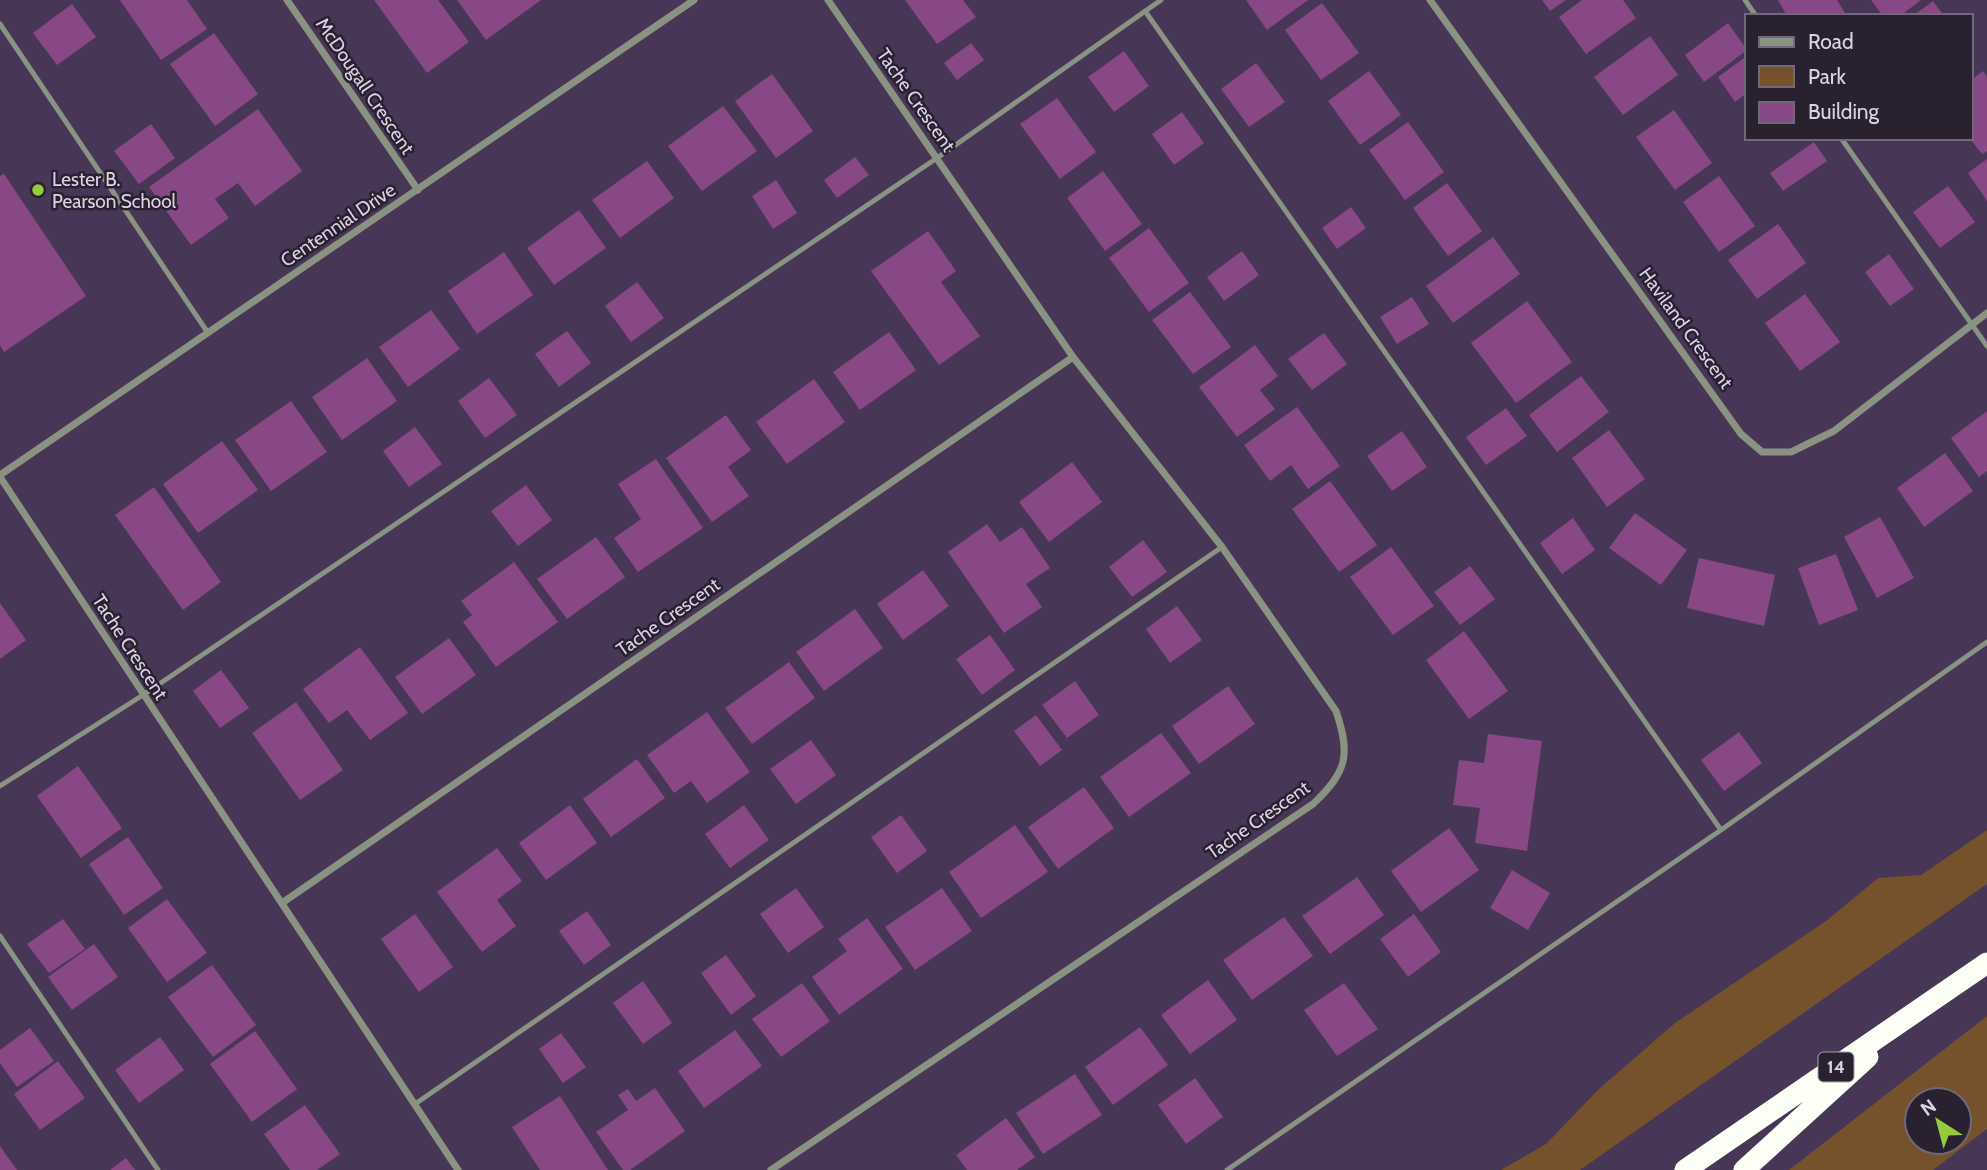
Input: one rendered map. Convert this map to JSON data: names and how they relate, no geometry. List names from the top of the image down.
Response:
{
  "streets": {
    "highway": ["14"],
    "street": [
      "McDougall Crescent",
      "Tache Crescent",
      "Centennial Drive",
      "Haviland Crescent"
    ]
  },
  "crossings": [
    ["McDougall Crescent", "Centennial Drive"],
    ["Tache Crescent", "Centennial Drive"]
  ],
  "places": ["Lester B. Pearson School"],
  "legend": ["Road", "Park", "Building"],
  "north": "top left"
}
